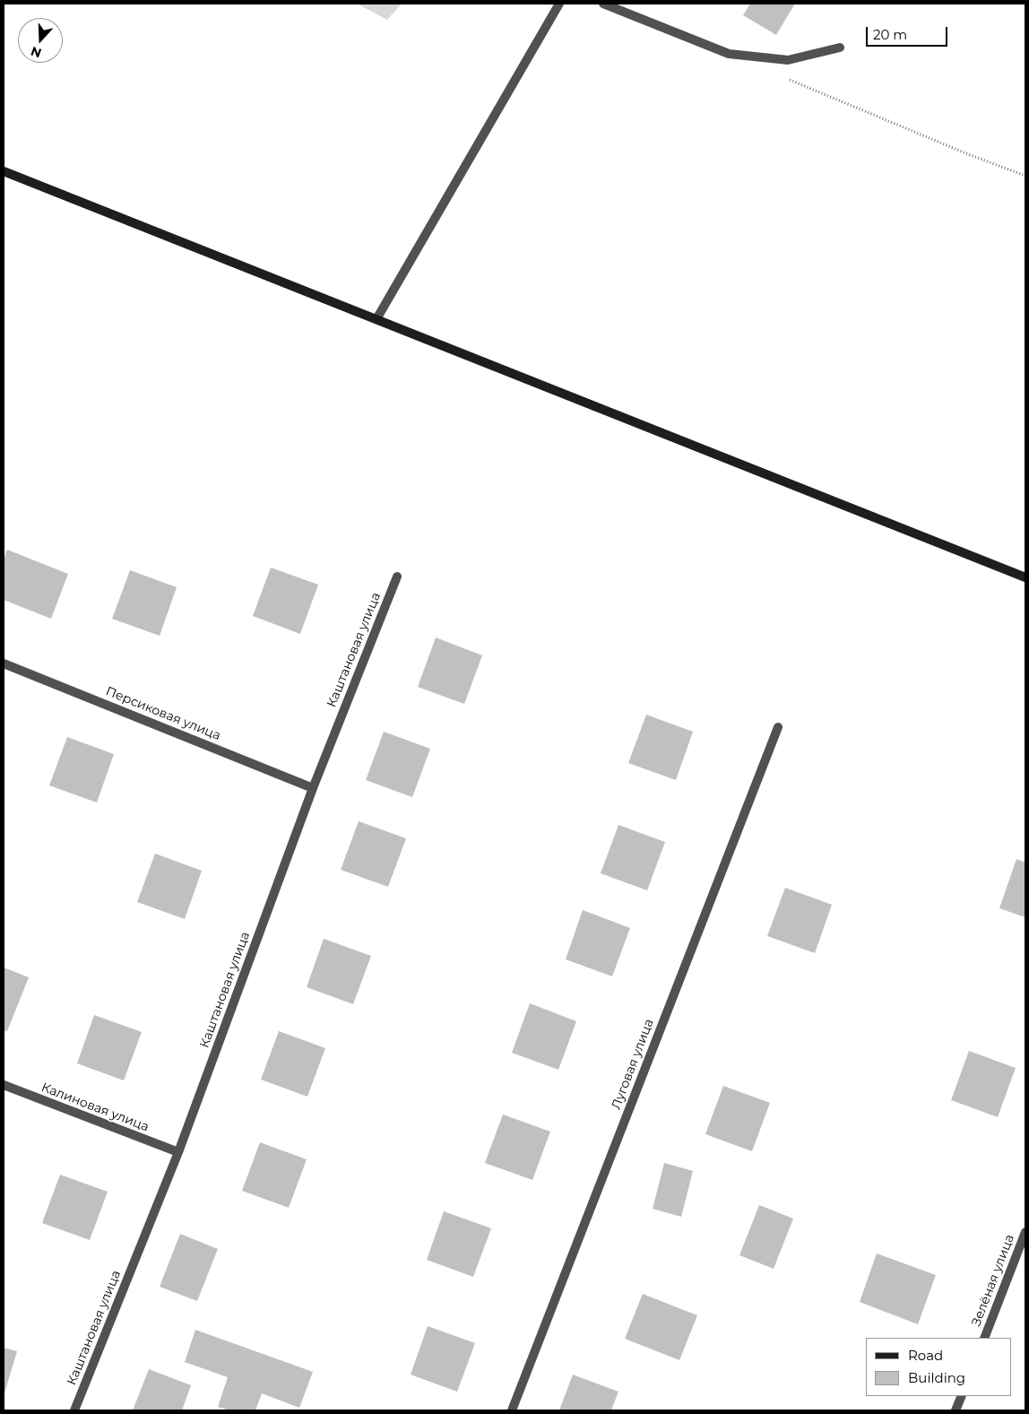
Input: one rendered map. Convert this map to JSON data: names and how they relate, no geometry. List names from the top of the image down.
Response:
{
  "streets": {
    "lane": [
      "Каштановая улица",
      "Персиковая улица",
      "Луговая улица",
      "Калиновая улица",
      "Зелёная улица"
    ]
  },
  "crossings": [
    ["Каштановая улица", "Персиковая улица"],
    ["Каштановая улица", "Калиновая улица"]
  ],
  "legend": ["Road", "Building"],
  "scale_bar": "20 m",
  "north": "bottom"
}
